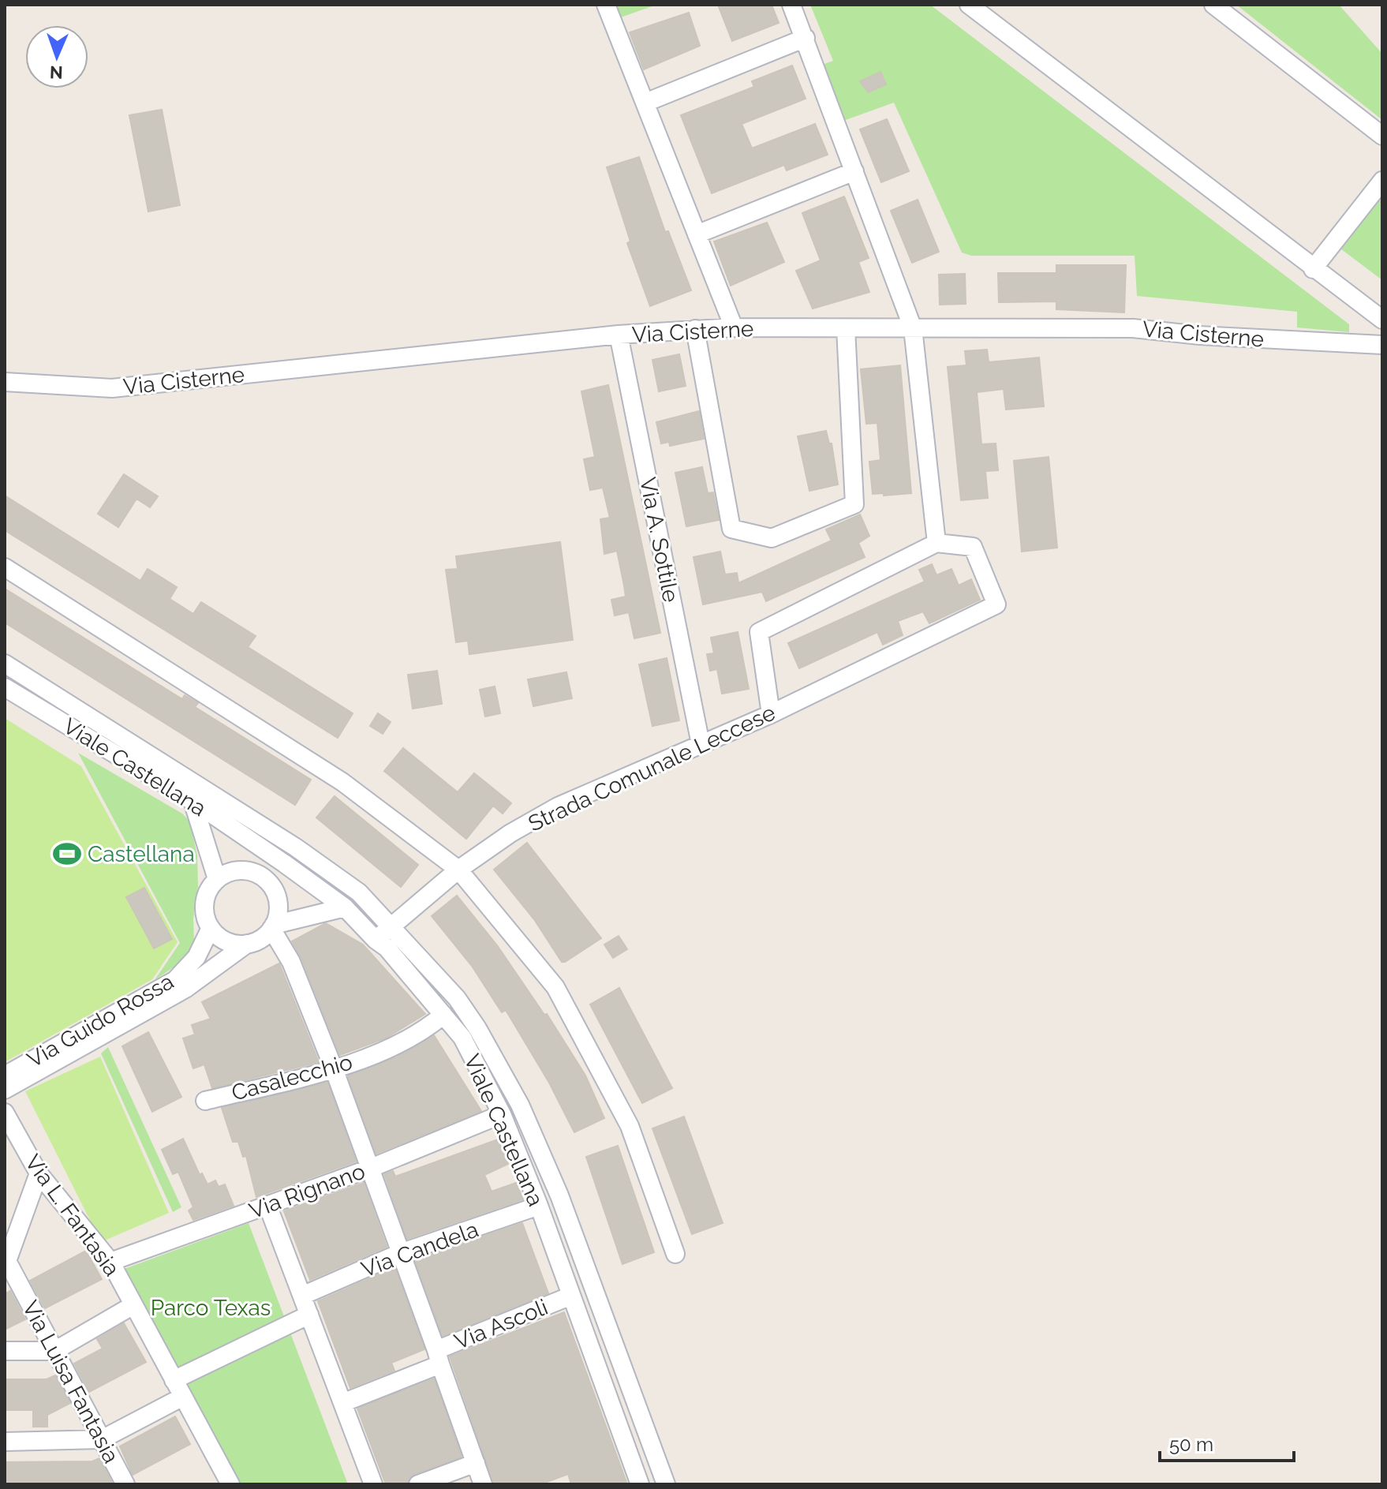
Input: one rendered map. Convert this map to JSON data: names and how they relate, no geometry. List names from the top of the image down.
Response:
{
  "streets": {
    "street": [
      "Via Cisterne",
      "Via A. Sottile",
      "Viale Castellana",
      "Strada Comunale Leccese",
      "Via Guido Rossa",
      "Casalecchio",
      "Via Rignano",
      "Via L. Fantasia",
      "Via Candela",
      "Via Ascoli",
      "Via Luisa Fantasia"
    ]
  },
  "crossings": [
    ["Via Cisterne", "Via A. Sottile"],
    ["Via A. Sottile", "Strada Comunale Leccese"],
    ["Viale Castellana", "Strada Comunale Leccese"],
    ["Viale Castellana", "Casalecchio"],
    ["Viale Castellana", "Via Rignano"],
    ["Viale Castellana", "Via Candela"],
    ["Viale Castellana", "Via Ascoli"],
    ["Via Rignano", "Via L. Fantasia"],
    ["Via L. Fantasia", "Via Luisa Fantasia"]
  ],
  "parks": ["Parco Texas"],
  "places": {
    "sports": ["Castellana"]
  },
  "scale_bar": "50 m",
  "north": "bottom"
}
